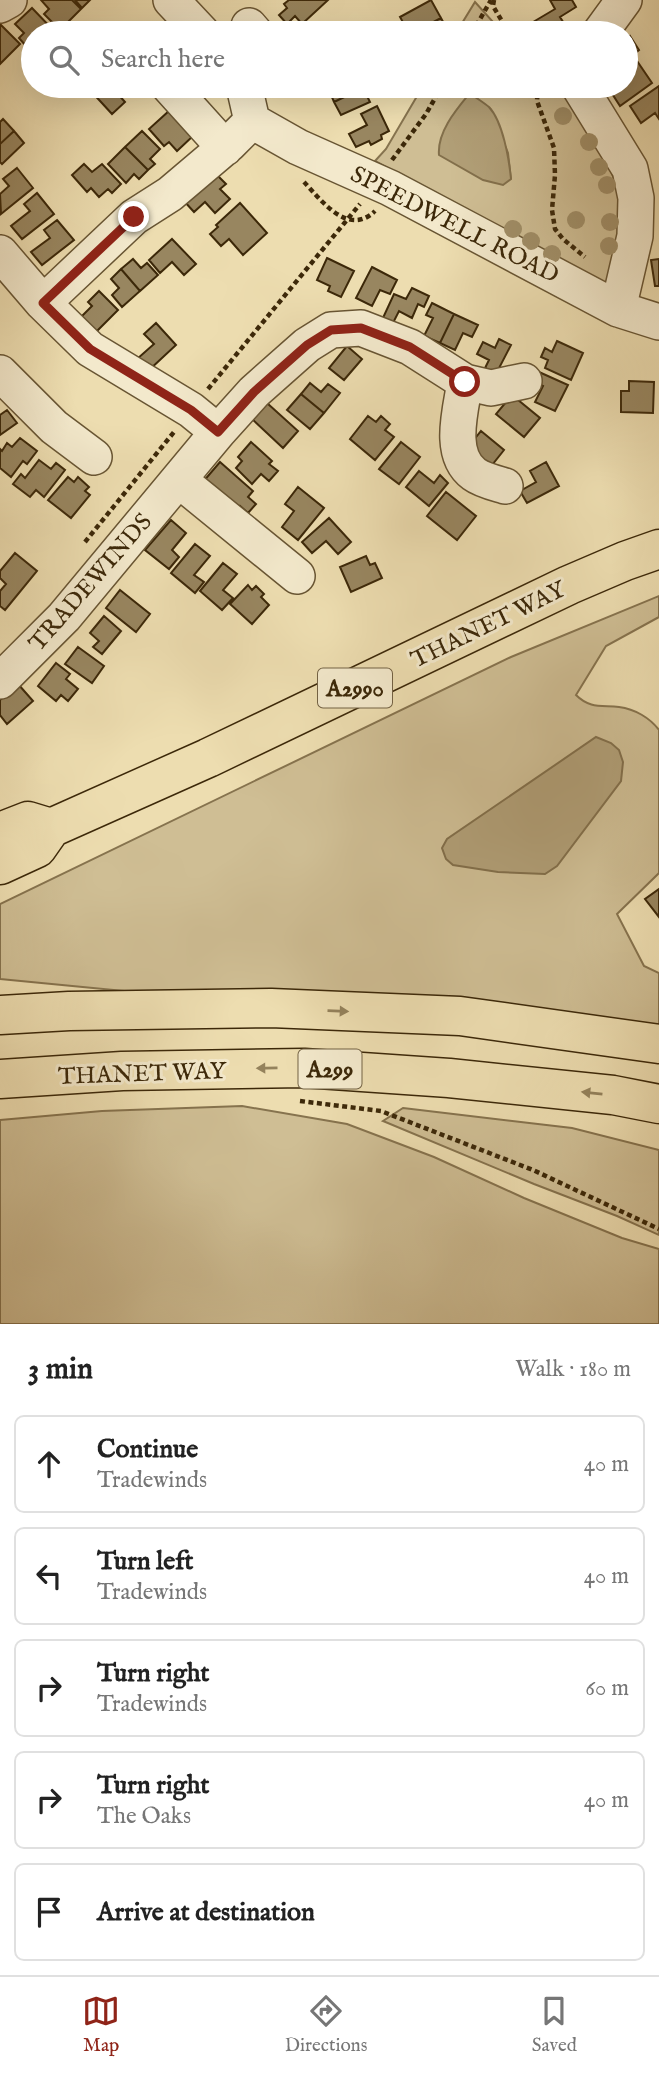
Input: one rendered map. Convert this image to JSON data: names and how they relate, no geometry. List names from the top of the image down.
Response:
{
  "streets": {
    "main road": ["THANET WAY", "A2990", "A299"],
    "street": ["SPEEDWELL ROAD", "TRADEWINDS"]
  },
  "page": {
    "search": "Search here",
    "heading": ["3 min", "Walk · 180 m"],
    "list": [
      ["Continue", "Tradewinds", "40 m"],
      ["Turn left", "Tradewinds", "40 m"],
      ["Turn right", "Tradewinds", "60 m"],
      ["Turn right", "The Oaks", "40 m"],
      "Arrive at destination"
    ],
    "nav": ["Map", "Directions", "Saved"]
  }
}
